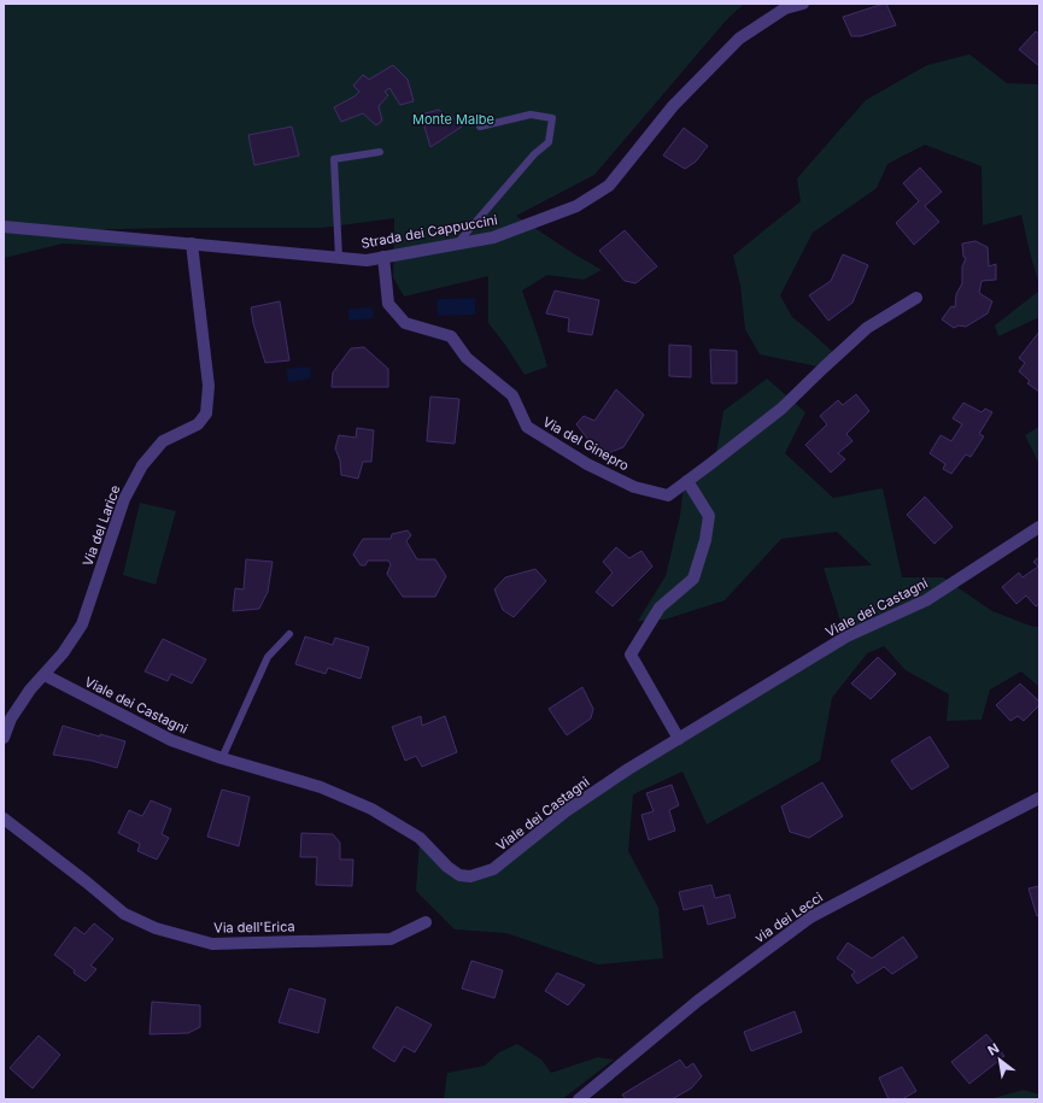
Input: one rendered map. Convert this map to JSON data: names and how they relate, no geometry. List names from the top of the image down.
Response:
{
  "streets": {
    "street": [
      "Strada dei Cappuccini",
      "Via del Ginepro",
      "Via del Larice",
      "Viale dei Castagni",
      "via dei Lecci",
      "Via dell'Erica"
    ]
  },
  "crossings": [
    ["Strada dei Cappuccini", "Via del Ginepro"],
    ["Strada dei Cappuccini", "Via del Larice"],
    ["Via del Larice", "Viale dei Castagni"]
  ],
  "parks": ["Monte Malbe"],
  "north": "top left"
}
